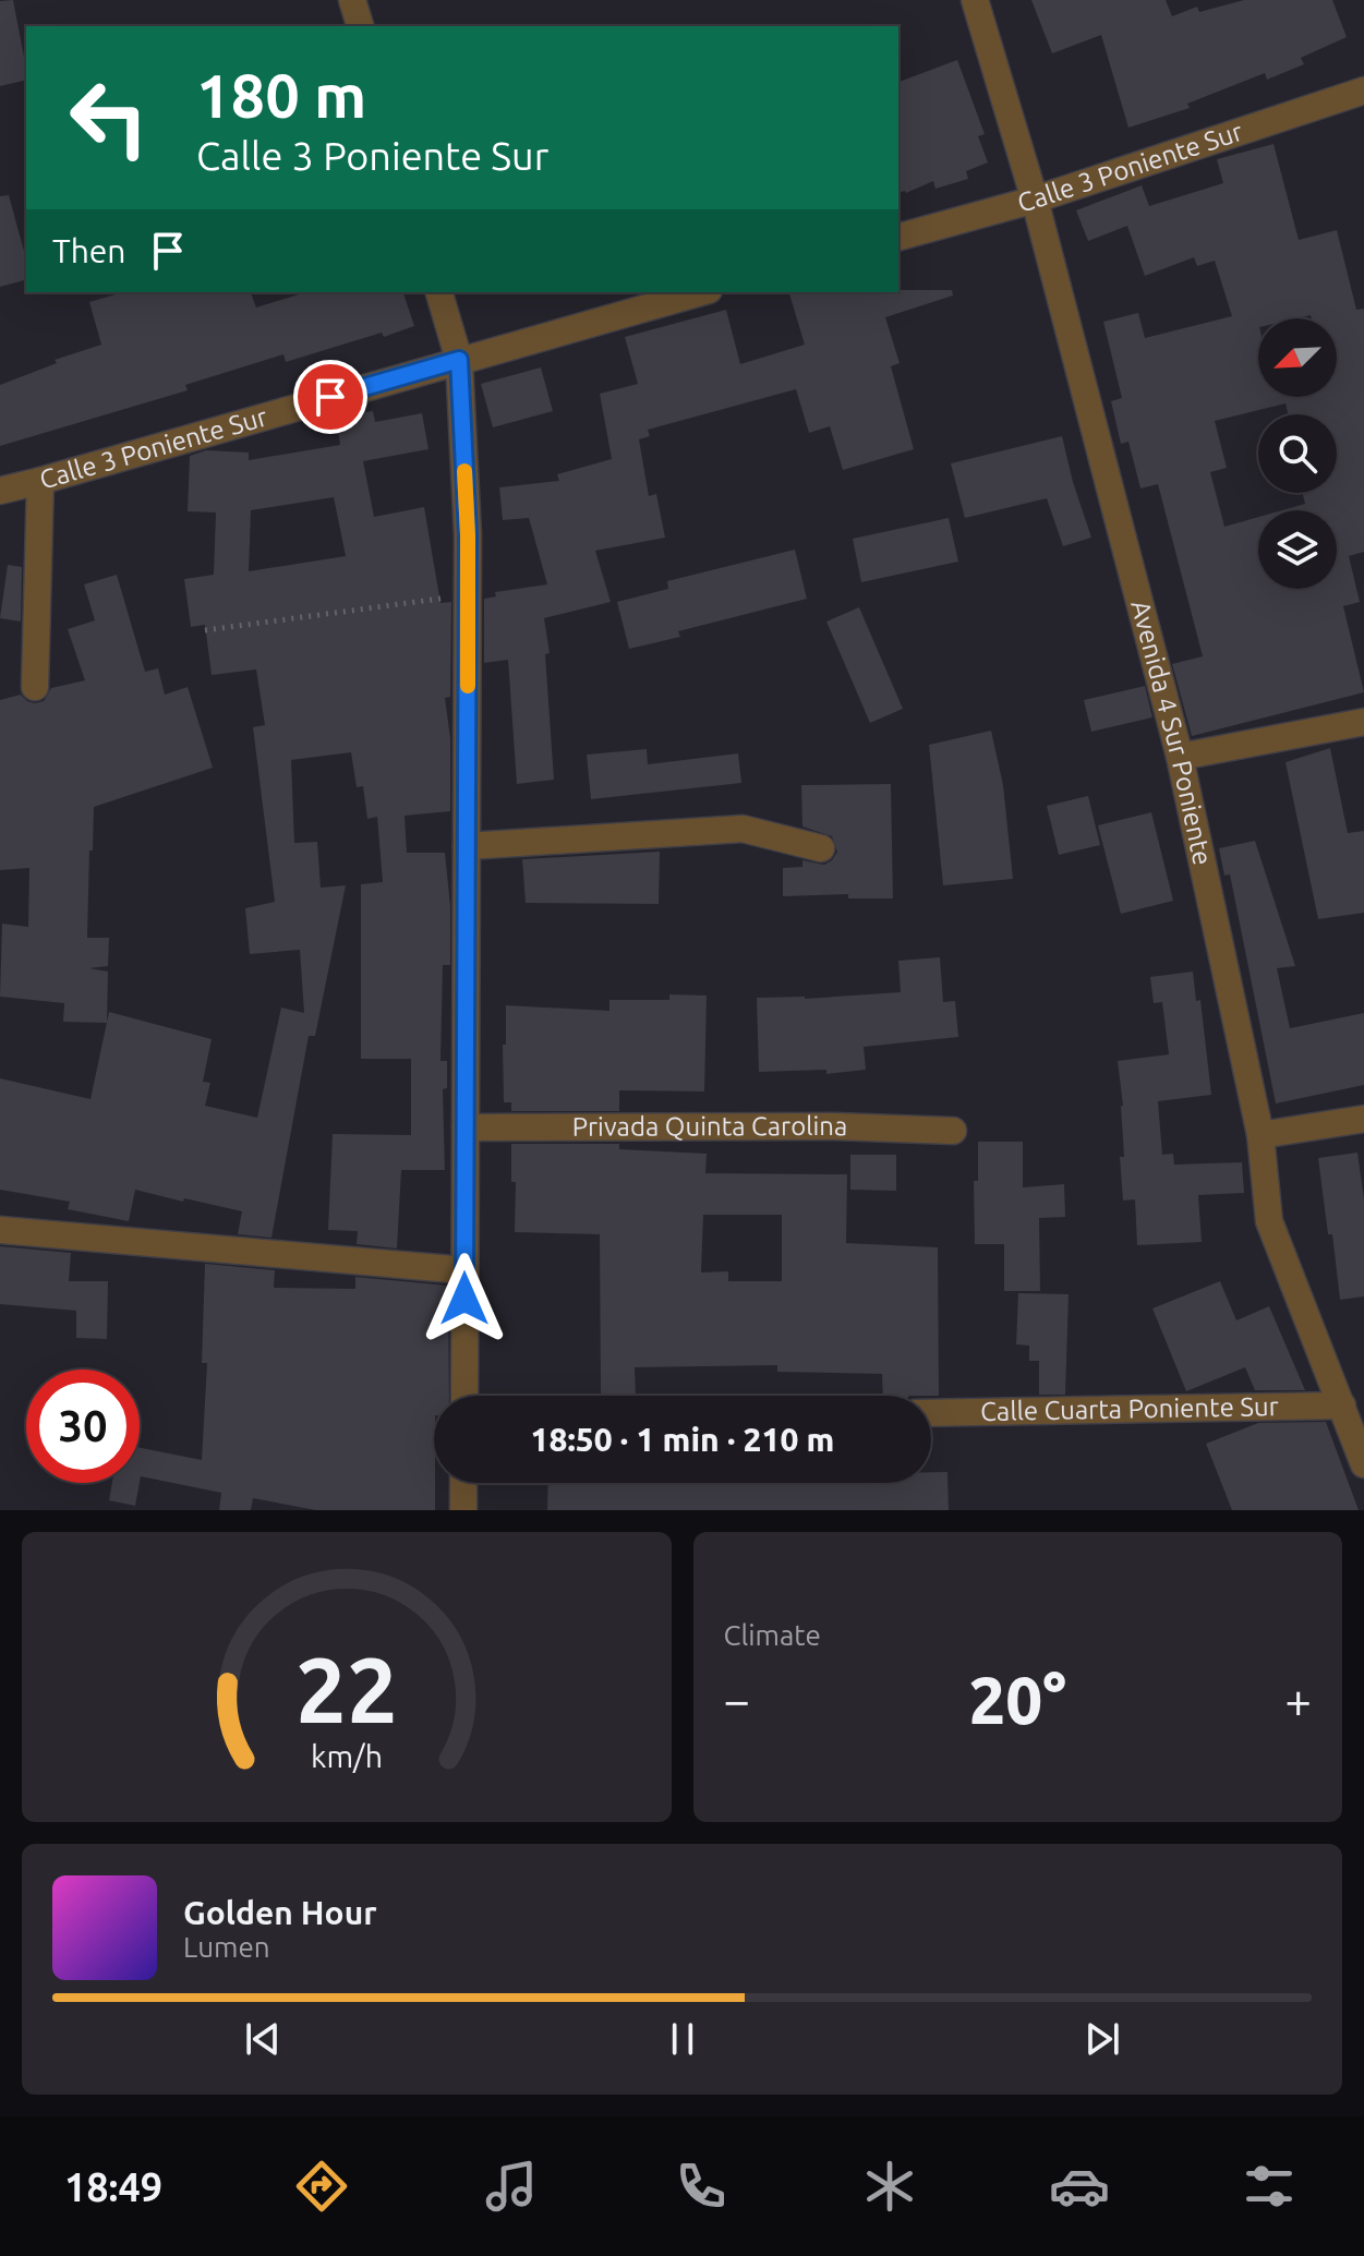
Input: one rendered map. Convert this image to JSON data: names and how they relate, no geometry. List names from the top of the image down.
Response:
{
  "streets": {
    "street": [
      "Calle 3 Poniente Sur",
      "Avenida 4 Sur Poniente",
      "Privada Quinta Carolina",
      "Calle Cuarta Poniente Sur"
    ]
  },
  "crossings": [
    ["Calle 3 Poniente Sur", "Avenida 4 Sur Poniente"],
    ["Avenida 4 Sur Poniente", "Calle Cuarta Poniente Sur"]
  ],
  "north": "bottom left",
  "page": {
    "turn": ["180 m", "Calle 3 Poniente Sur"],
    "then": "Then",
    "limit": "30",
    "trip": "18:50 · 1 min · 210 m",
    "tile": "Climate",
    "heat": ["−", "20°", "+"],
    "song": ["Golden Hour", "Lumen"],
    "tabs": "18:49",
    "gauge": ["22", "km/h"]
  }
}
